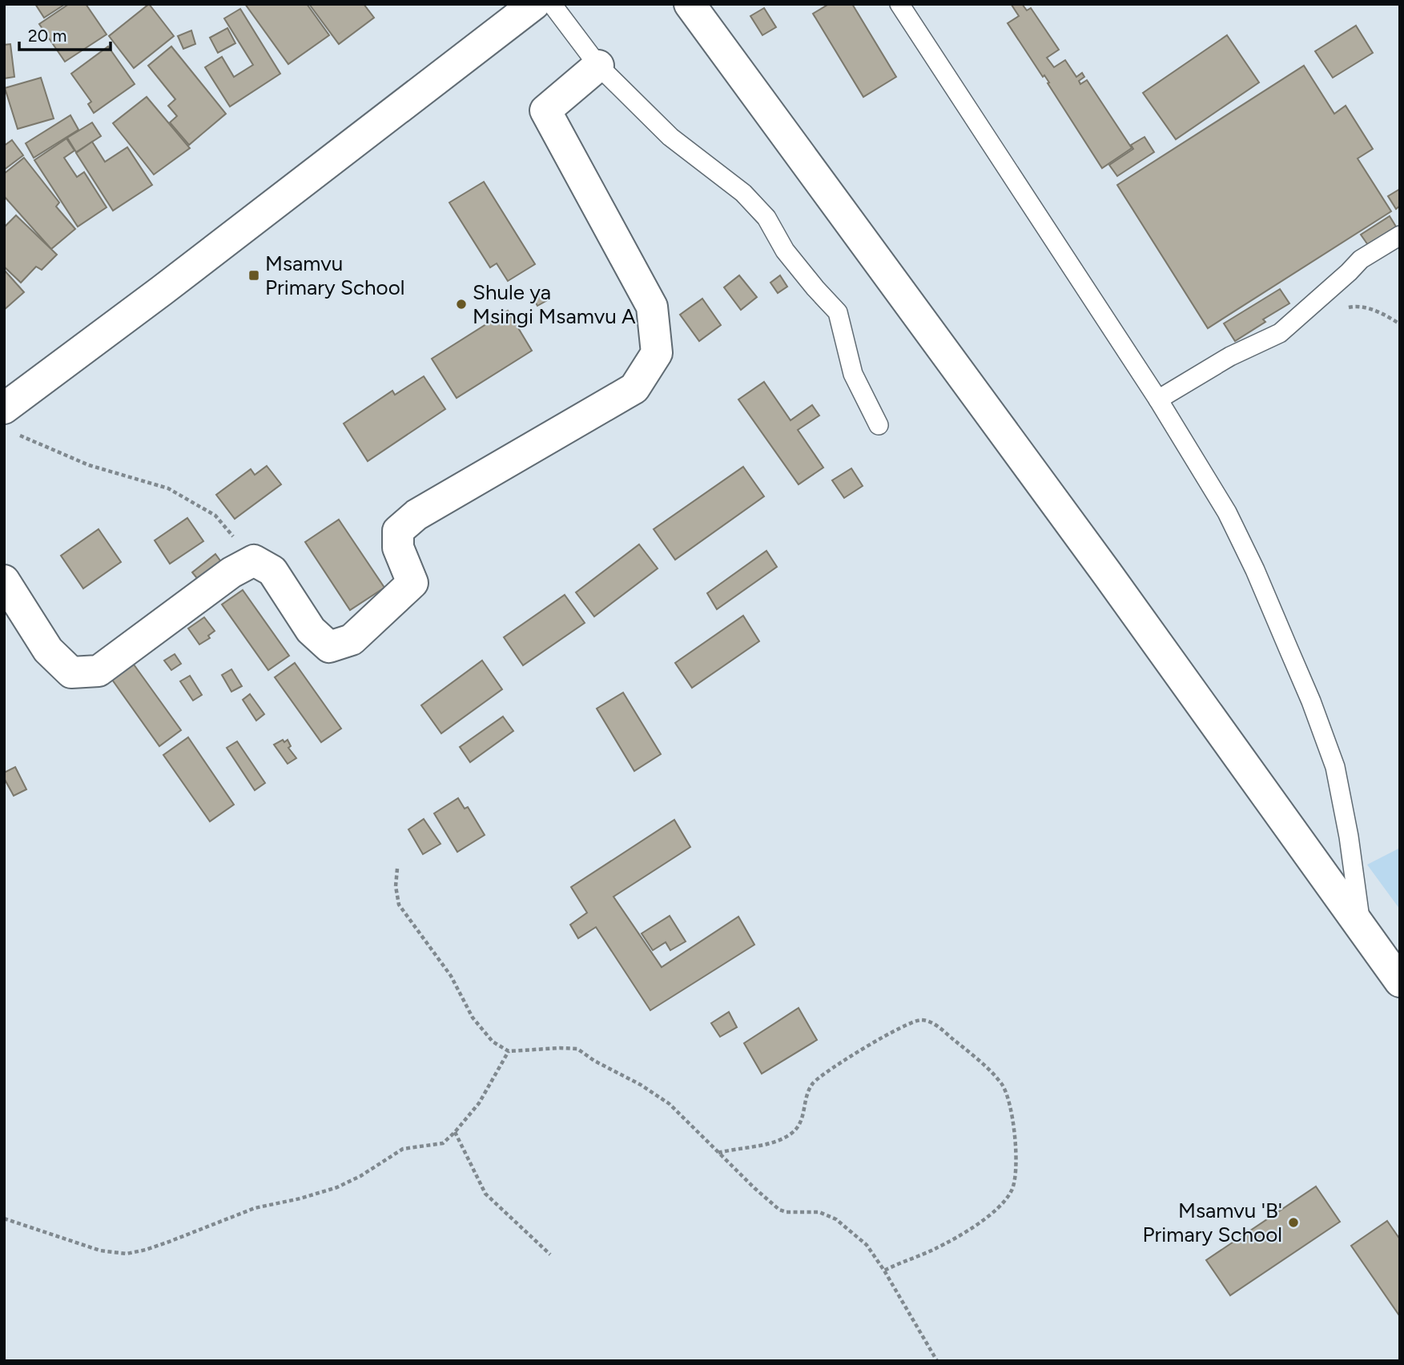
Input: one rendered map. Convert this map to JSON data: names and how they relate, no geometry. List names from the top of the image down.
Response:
{
  "places": {
    "transit": ["Msamvu Primary School"],
    "other": ["Shule ya Msingi Msamvu A", "Msamvu 'B' Primary School"]
  },
  "scale_bar": "20 m"
}
